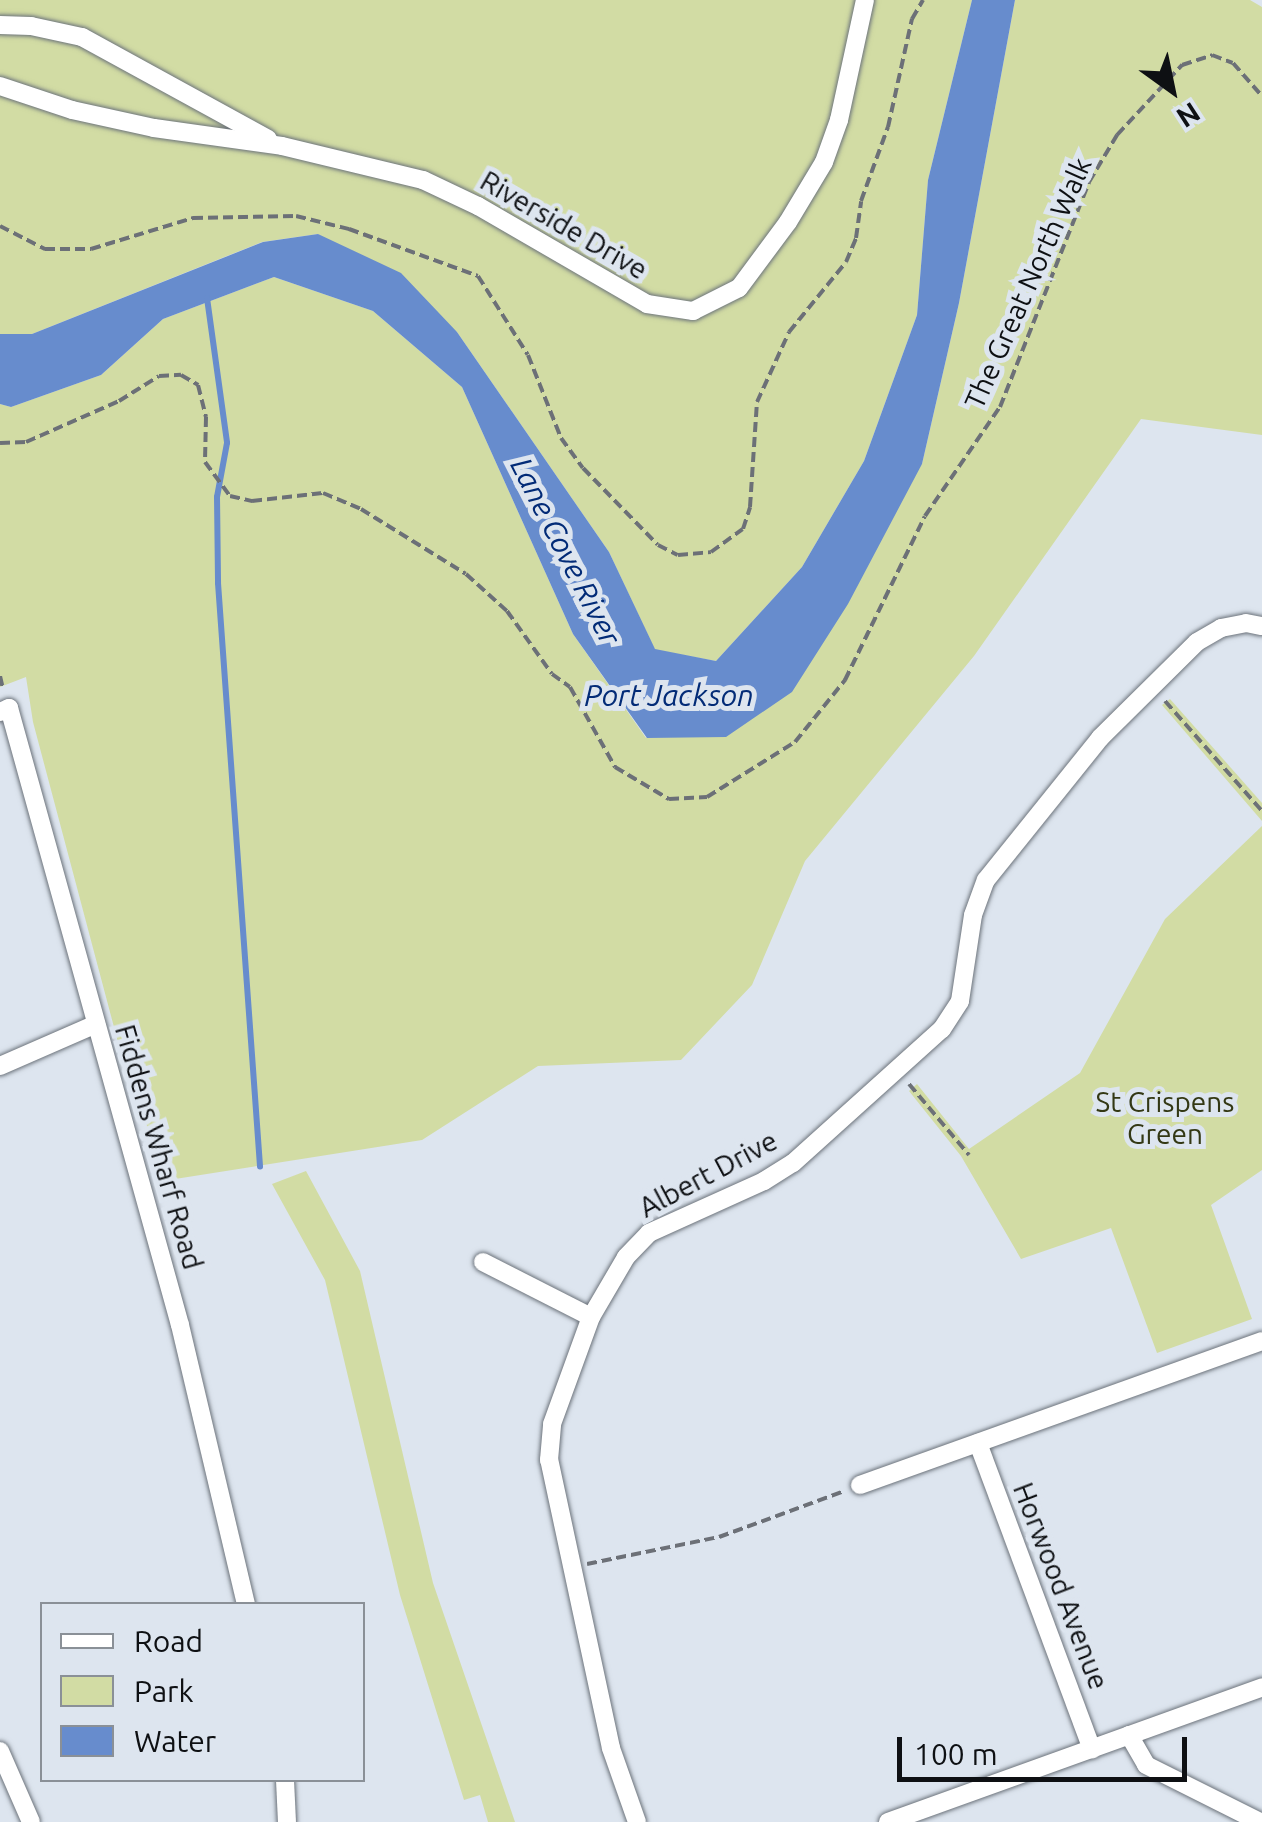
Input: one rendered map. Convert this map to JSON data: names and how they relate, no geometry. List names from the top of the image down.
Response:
{
  "streets": {
    "street": [
      "Riverside Drive",
      "Fiddens Wharf Road",
      "Albert Drive",
      "Horwood Avenue"
    ],
    "path": ["The Great North Walk"]
  },
  "water": ["Lane Cove River", "Port Jackson"],
  "parks": ["St Crispens Green"],
  "legend": ["Road", "Park", "Water"],
  "scale_bar": "100 m",
  "north": "bottom right"
}
